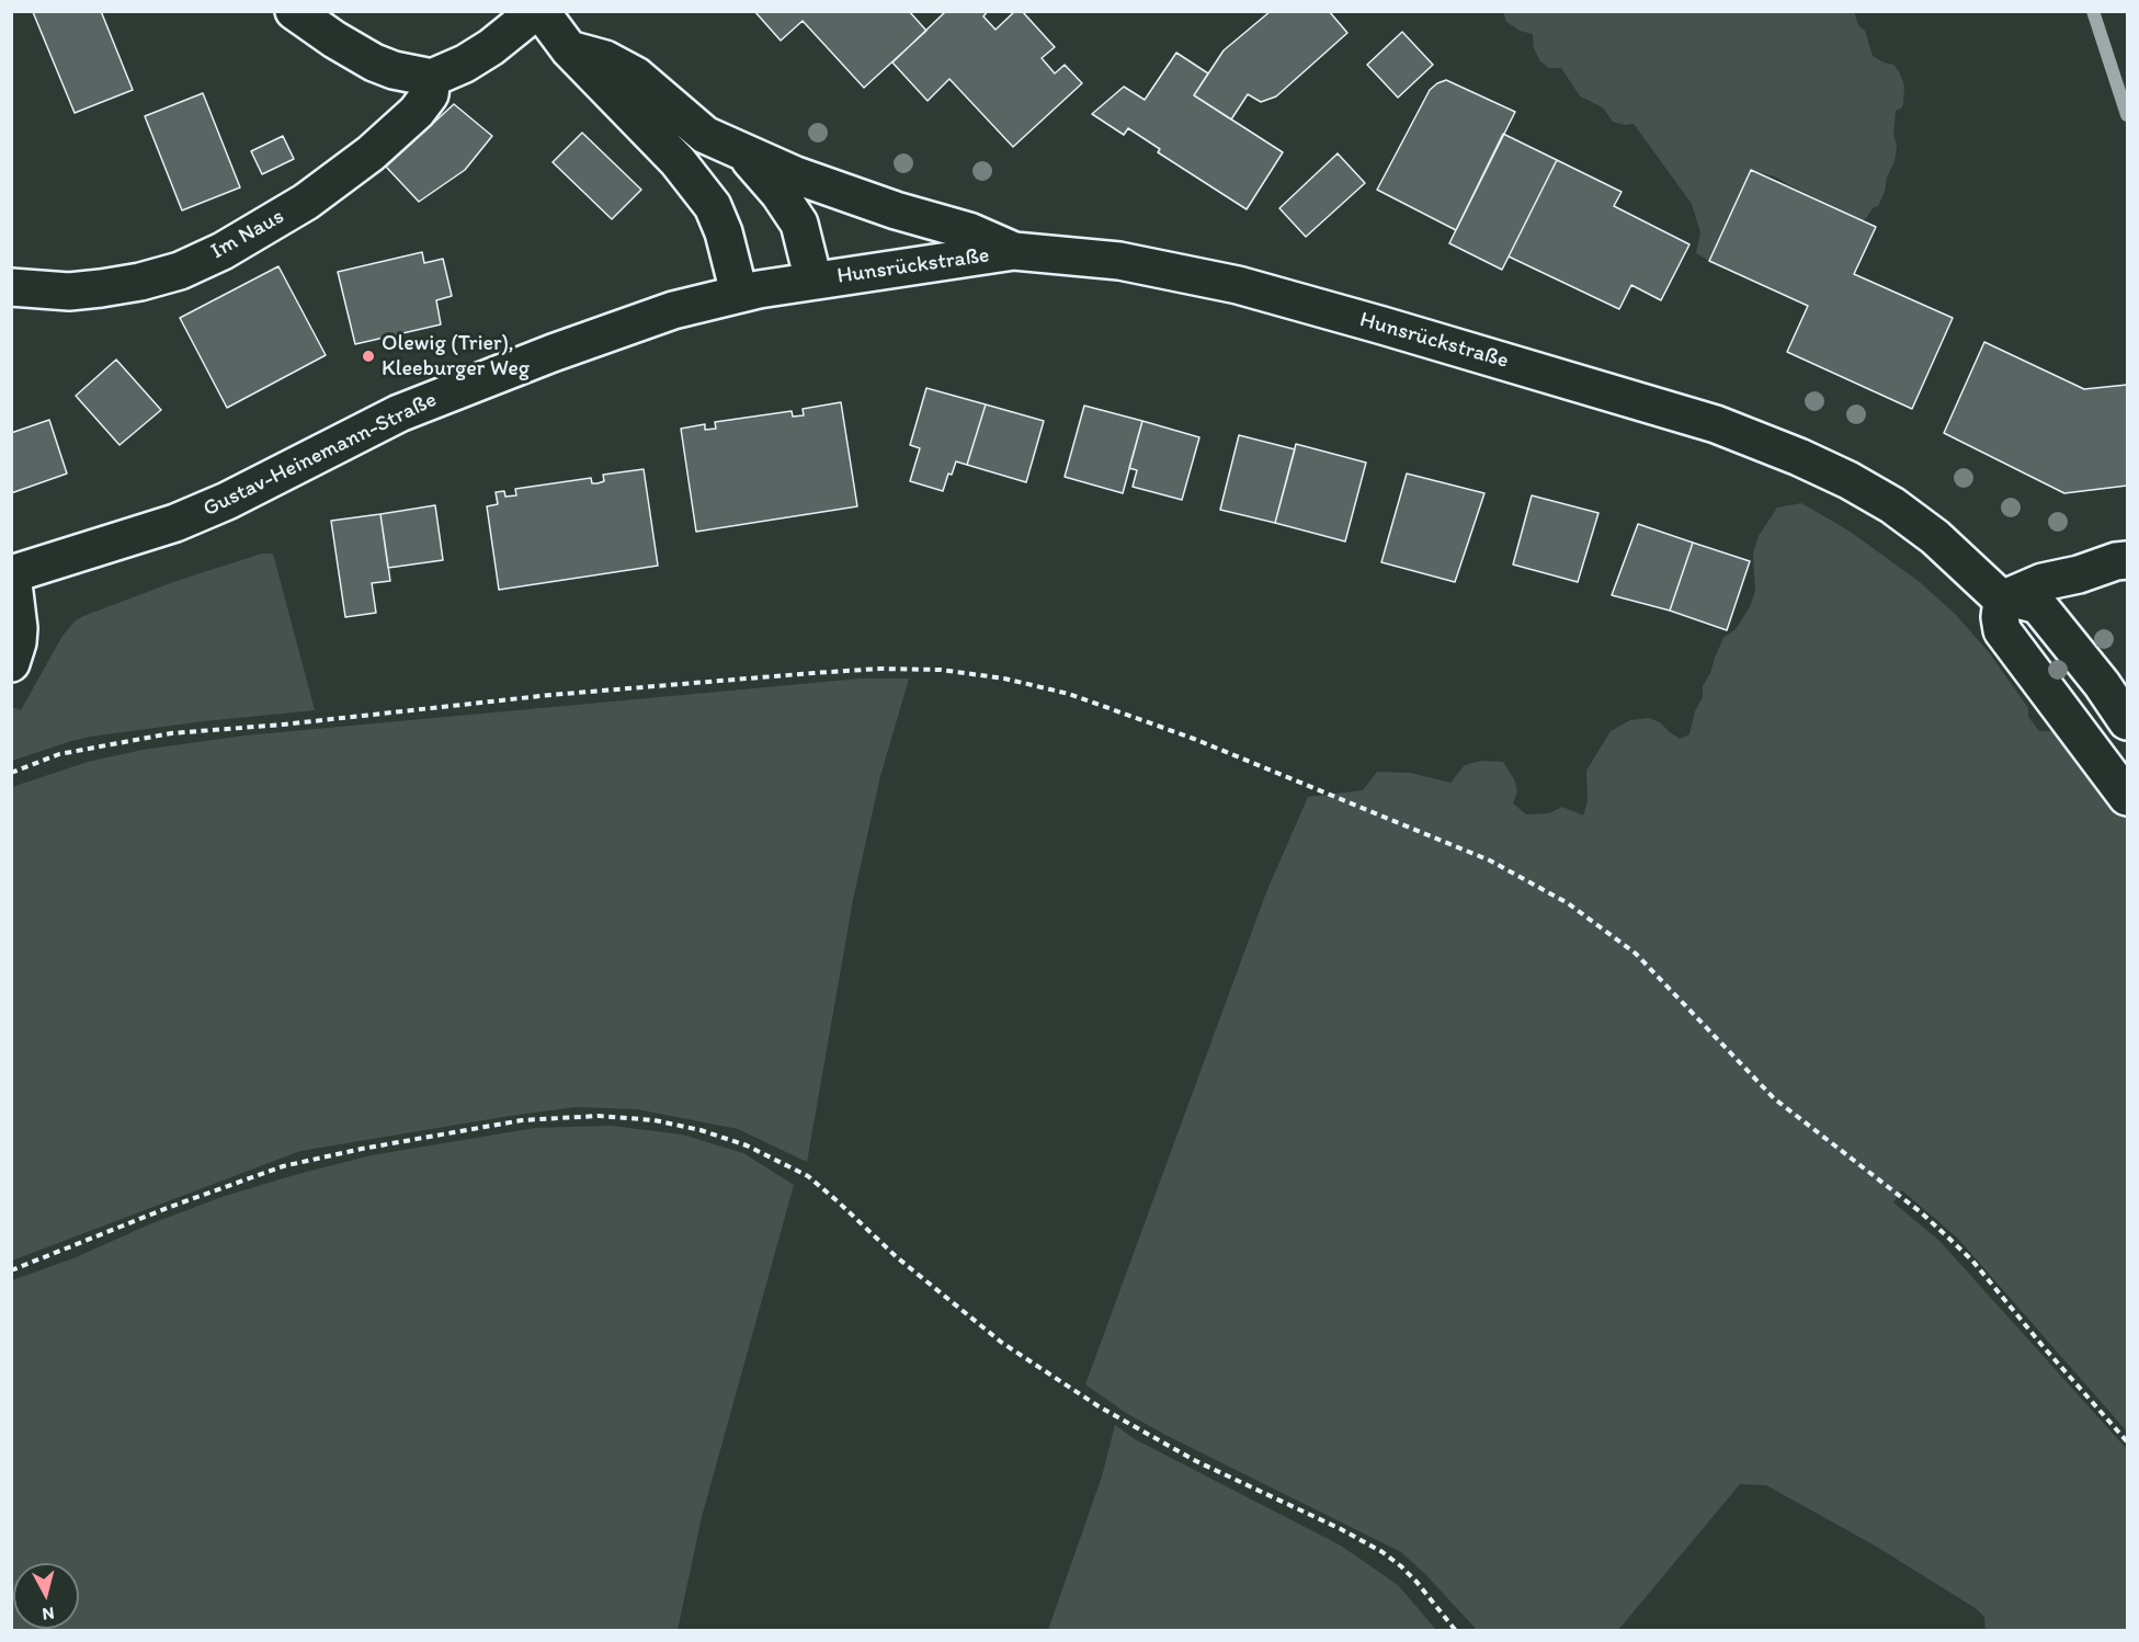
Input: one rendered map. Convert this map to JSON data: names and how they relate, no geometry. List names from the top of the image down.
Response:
{
  "streets": {
    "main road": ["Im Naus", "Hunsrückstraße", "Gustav-Heinemann-Straße"]
  },
  "crossings": [
    ["Hunsrückstraße", "Gustav-Heinemann-Straße"]
  ],
  "places": ["Olewig (Trier), Kleeburger Weg"],
  "north": "bottom"
}
